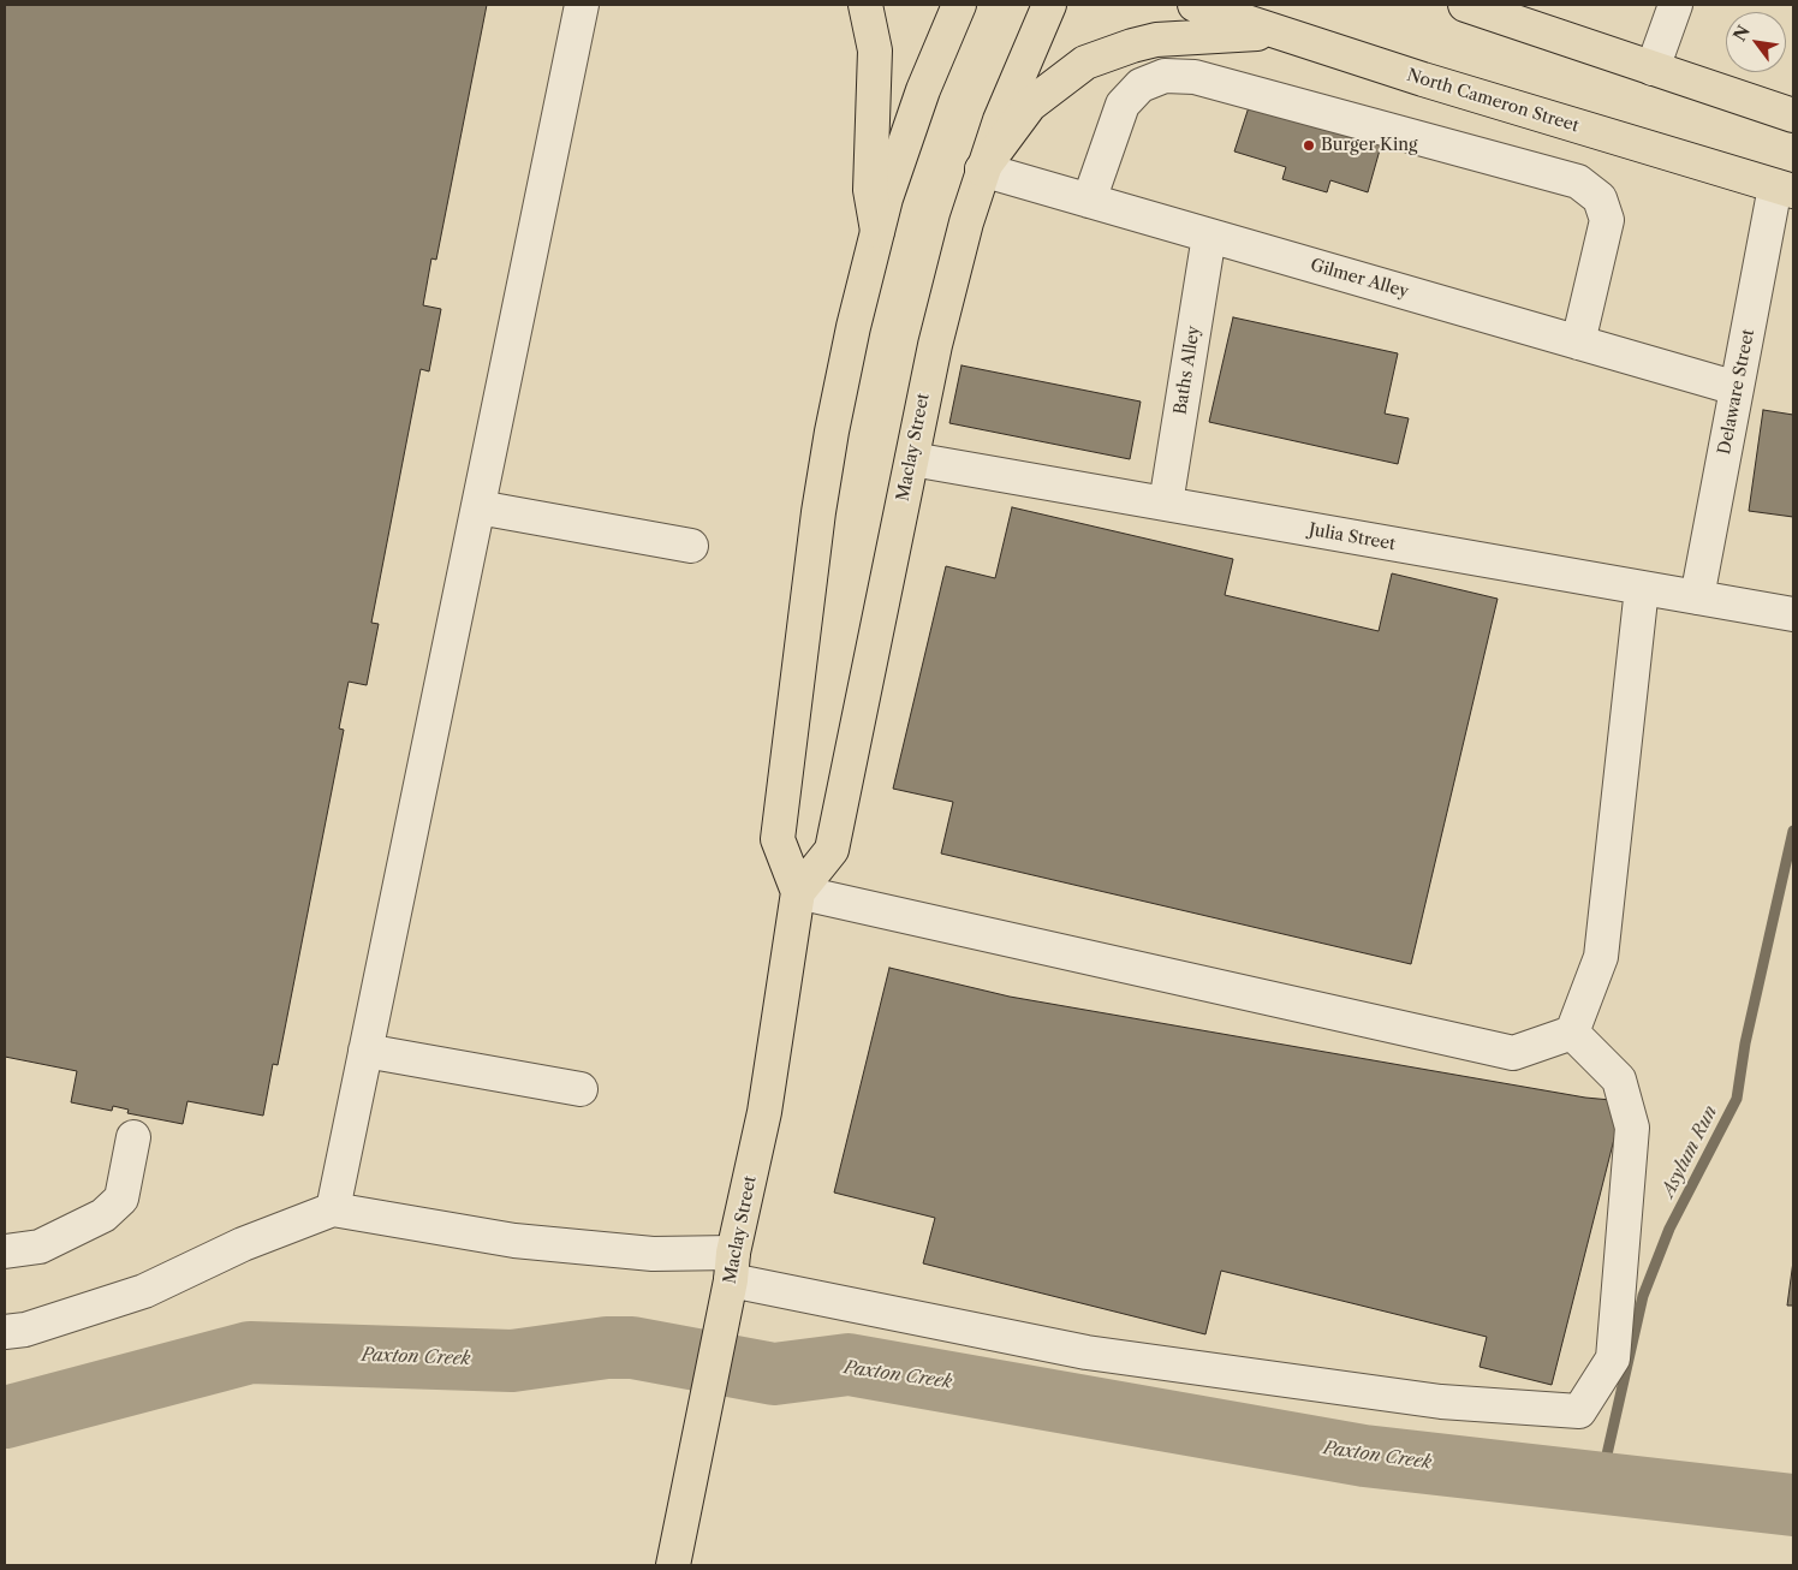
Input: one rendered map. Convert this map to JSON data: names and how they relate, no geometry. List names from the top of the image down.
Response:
{
  "streets": {
    "main road": ["North Cameron Street", "Maclay Street"],
    "street": [
      "Gilmer Alley",
      "Baths Alley",
      "Delaware Street",
      "Julia Street"
    ]
  },
  "crossings": [
    ["North Cameron Street", "Delaware Street"],
    ["Gilmer Alley", "Baths Alley"],
    ["Gilmer Alley", "Delaware Street"],
    ["Gilmer Alley", "Maclay Street"],
    ["Baths Alley", "Julia Street"],
    ["Delaware Street", "Julia Street"],
    ["Maclay Street", "Julia Street"]
  ],
  "water": ["Asylum Run", "Paxton Creek"],
  "places": ["Burger King"],
  "north": "top left"
}
